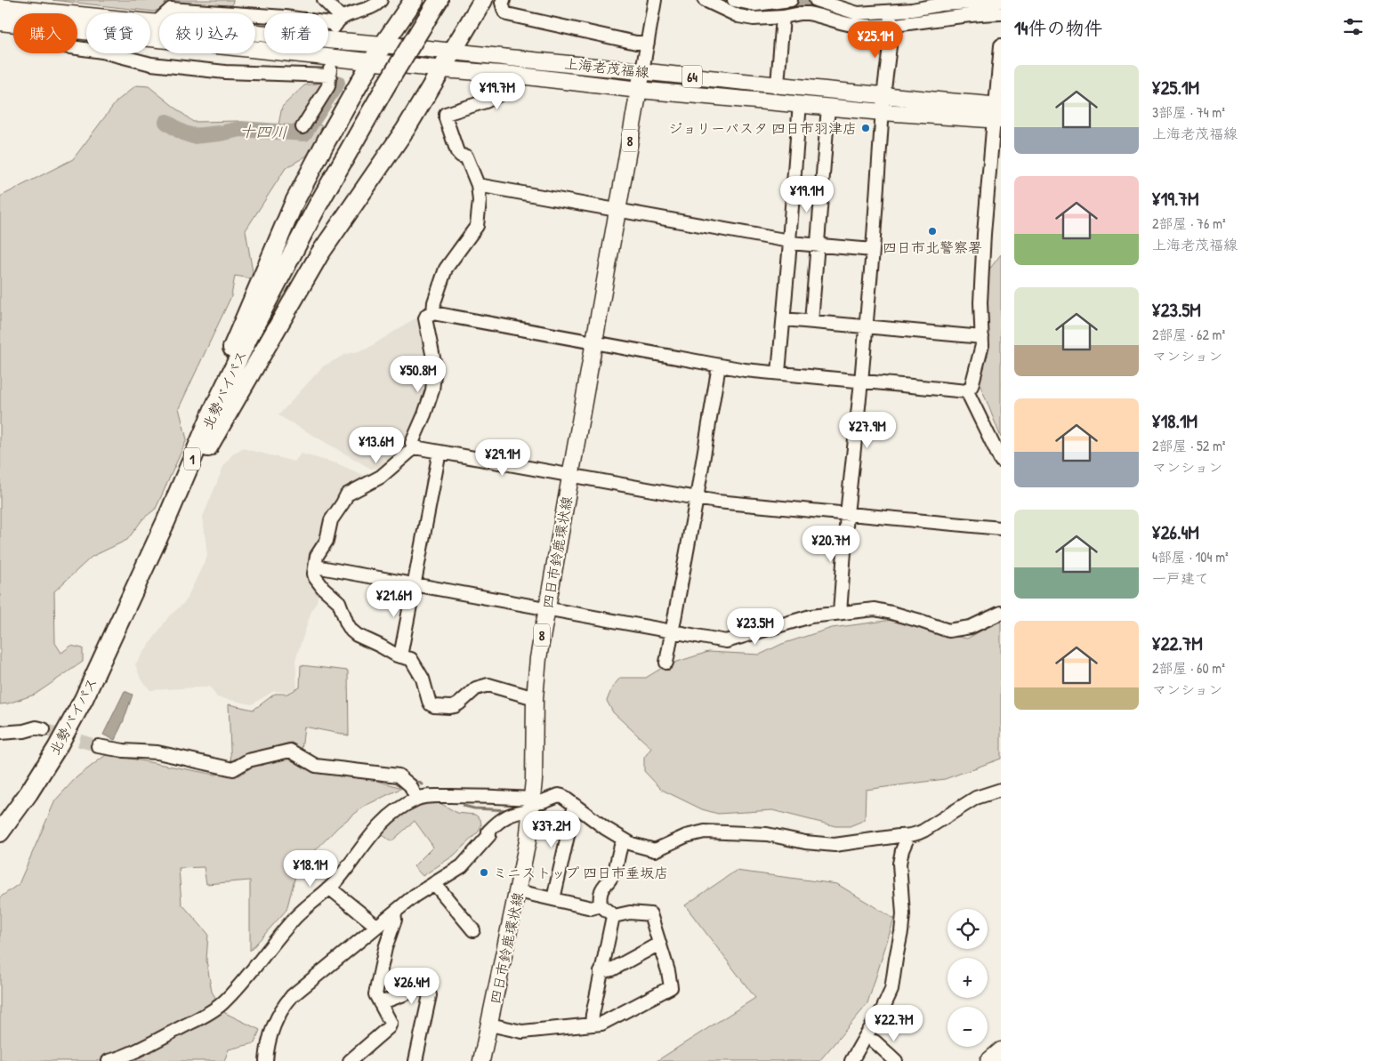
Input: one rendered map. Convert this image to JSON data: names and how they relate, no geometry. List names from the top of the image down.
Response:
{
  "streets": {
    "highway": ["北勢バイパス", "1"],
    "main road": [
      "上海老茂福線",
      "64",
      "8",
      "四日市鈴鹿環状線"
    ]
  },
  "crossings": [
    ["上海老茂福線", "1"],
    ["上海老茂福線", "四日市鈴鹿環状線"],
    ["北勢バイパス", "1"]
  ],
  "water": ["十四川"],
  "places": ["ジョリーパスタ 四日市羽津店", "四日市北警察署", "ミニストップ 四日市垂坂店"],
  "page": {
    "heading": "14件の物件",
    "chip": [
      "購入",
      "賃貸",
      "絞り込み",
      "新着"
    ],
    "price": [
      "¥25.1M",
      "¥19.7M",
      "¥19.1M",
      "¥50.8M",
      "¥27.9M",
      "¥13.6M",
      "¥29.1M",
      "¥20.7M",
      "¥21.6M",
      "¥23.5M",
      "¥37.2M",
      "¥18.1M",
      "¥26.4M",
      "¥22.7M"
    ],
    "list": [
      {
        "name": "¥25.1M",
        "note": "3部屋 · 74 m² · 上海老茂福線"
      },
      {
        "name": "¥19.7M",
        "note": "2部屋 · 76 m² · 上海老茂福線"
      },
      {
        "name": "¥23.5M",
        "note": "2部屋 · 62 m² · マンション"
      },
      {
        "name": "¥18.1M",
        "note": "2部屋 · 52 m² · マンション"
      },
      {
        "name": "¥26.4M",
        "note": "4部屋 · 104 m² · 一戸建て"
      },
      {
        "name": "¥22.7M",
        "note": "2部屋 · 60 m² · マンション"
      }
    ],
    "map_buttons": ["+", "−"]
  }
}
